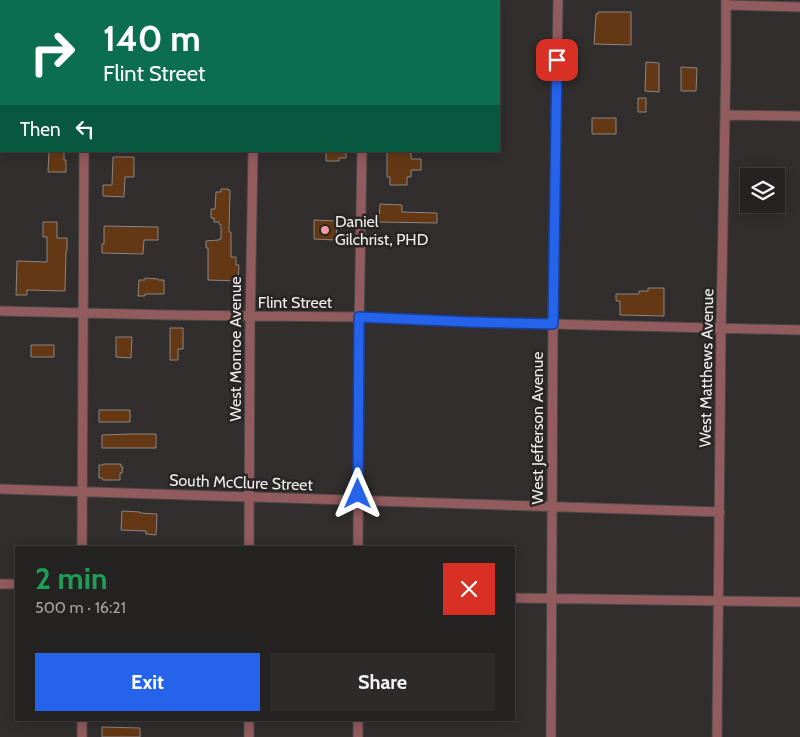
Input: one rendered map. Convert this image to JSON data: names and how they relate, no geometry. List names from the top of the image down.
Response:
{
  "streets": {
    "street": [
      "Flint Street",
      "West Monroe Avenue",
      "West Matthews Avenue",
      "West Jefferson Avenue",
      "South McClure Street"
    ]
  },
  "crossings": [
    ["Flint Street", "West Monroe Avenue"],
    ["Flint Street", "West Matthews Avenue"],
    ["Flint Street", "West Jefferson Avenue"],
    ["West Monroe Avenue", "South McClure Street"],
    ["West Matthews Avenue", "South McClure Street"],
    ["West Jefferson Avenue", "South McClure Street"]
  ],
  "places": ["Daniel Gilchrist, PHD"],
  "page": {
    "turn": ["140 m", "Flint Street"],
    "then": "Then",
    "heading": ["2 min", "500 m · 16:21"],
    "buttons": ["Exit", "Share"]
  }
}
